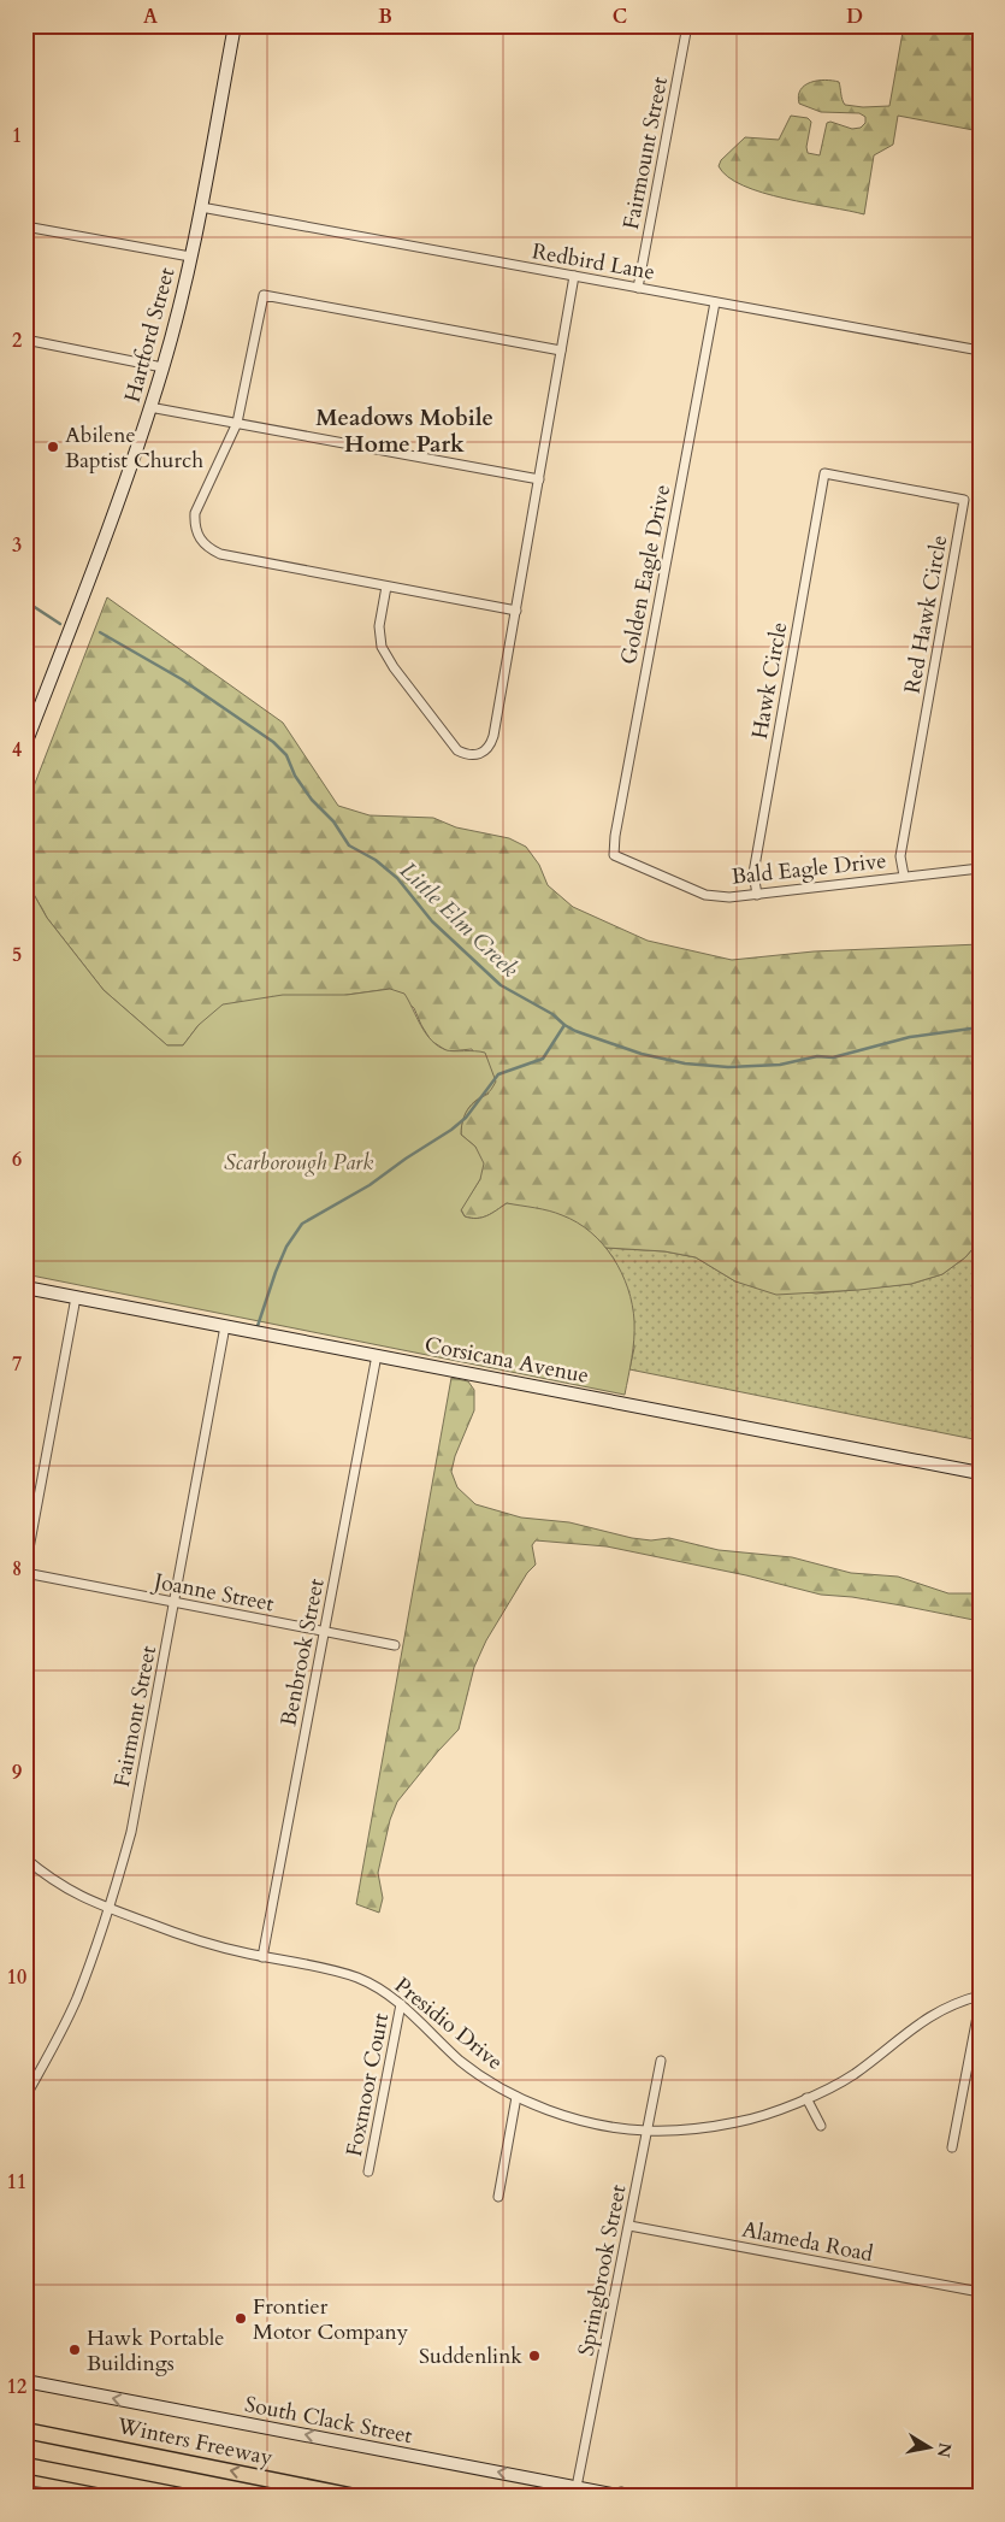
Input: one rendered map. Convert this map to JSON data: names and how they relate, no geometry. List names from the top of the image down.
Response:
{
  "streets": {
    "highway": ["Winters Freeway"],
    "street": [
      "Fairmount Street",
      "Redbird Lane",
      "Hartford Street",
      "Golden Eagle Drive",
      "Red Hawk Circle",
      "Hawk Circle",
      "Bald Eagle Drive",
      "Corsicana Avenue",
      "Joanne Street",
      "Benbrook Street",
      "Fairmont Street",
      "Presidio Drive",
      "Foxmoor Court",
      "Alameda Road",
      "Springbrook Street",
      "South Clack Street"
    ]
  },
  "crossings": [
    ["Fairmount Street", "Redbird Lane"],
    ["Redbird Lane", "Hartford Street"],
    ["Redbird Lane", "Golden Eagle Drive"],
    ["Golden Eagle Drive", "Bald Eagle Drive"],
    ["Red Hawk Circle", "Hawk Circle"],
    ["Red Hawk Circle", "Bald Eagle Drive"],
    ["Hawk Circle", "Bald Eagle Drive"],
    ["Corsicana Avenue", "Benbrook Street"],
    ["Corsicana Avenue", "Fairmont Street"],
    ["Joanne Street", "Benbrook Street"],
    ["Joanne Street", "Fairmont Street"],
    ["Benbrook Street", "Presidio Drive"],
    ["Fairmont Street", "Presidio Drive"],
    ["Presidio Drive", "Foxmoor Court"],
    ["Presidio Drive", "Springbrook Street"],
    ["Alameda Road", "Springbrook Street"],
    ["Springbrook Street", "South Clack Street"]
  ],
  "one_way": ["South Clack Street"],
  "districts": ["Meadows Mobile Home Park"],
  "water": ["Little Elm Creek"],
  "parks": ["Scarborough Park"],
  "places": [
    "Abilene Baptist Church",
    "Frontier Motor Company",
    "Hawk Portable Buildings",
    "Suddenlink"
  ],
  "north": "right",
  "grid": {
    "columns": [
      "A",
      "B",
      "C",
      "D"
    ],
    "rows": [
      "1",
      "2",
      "3",
      "4",
      "5",
      "6",
      "7",
      "8",
      "9",
      "10",
      "11",
      "12"
    ]
  }
}
